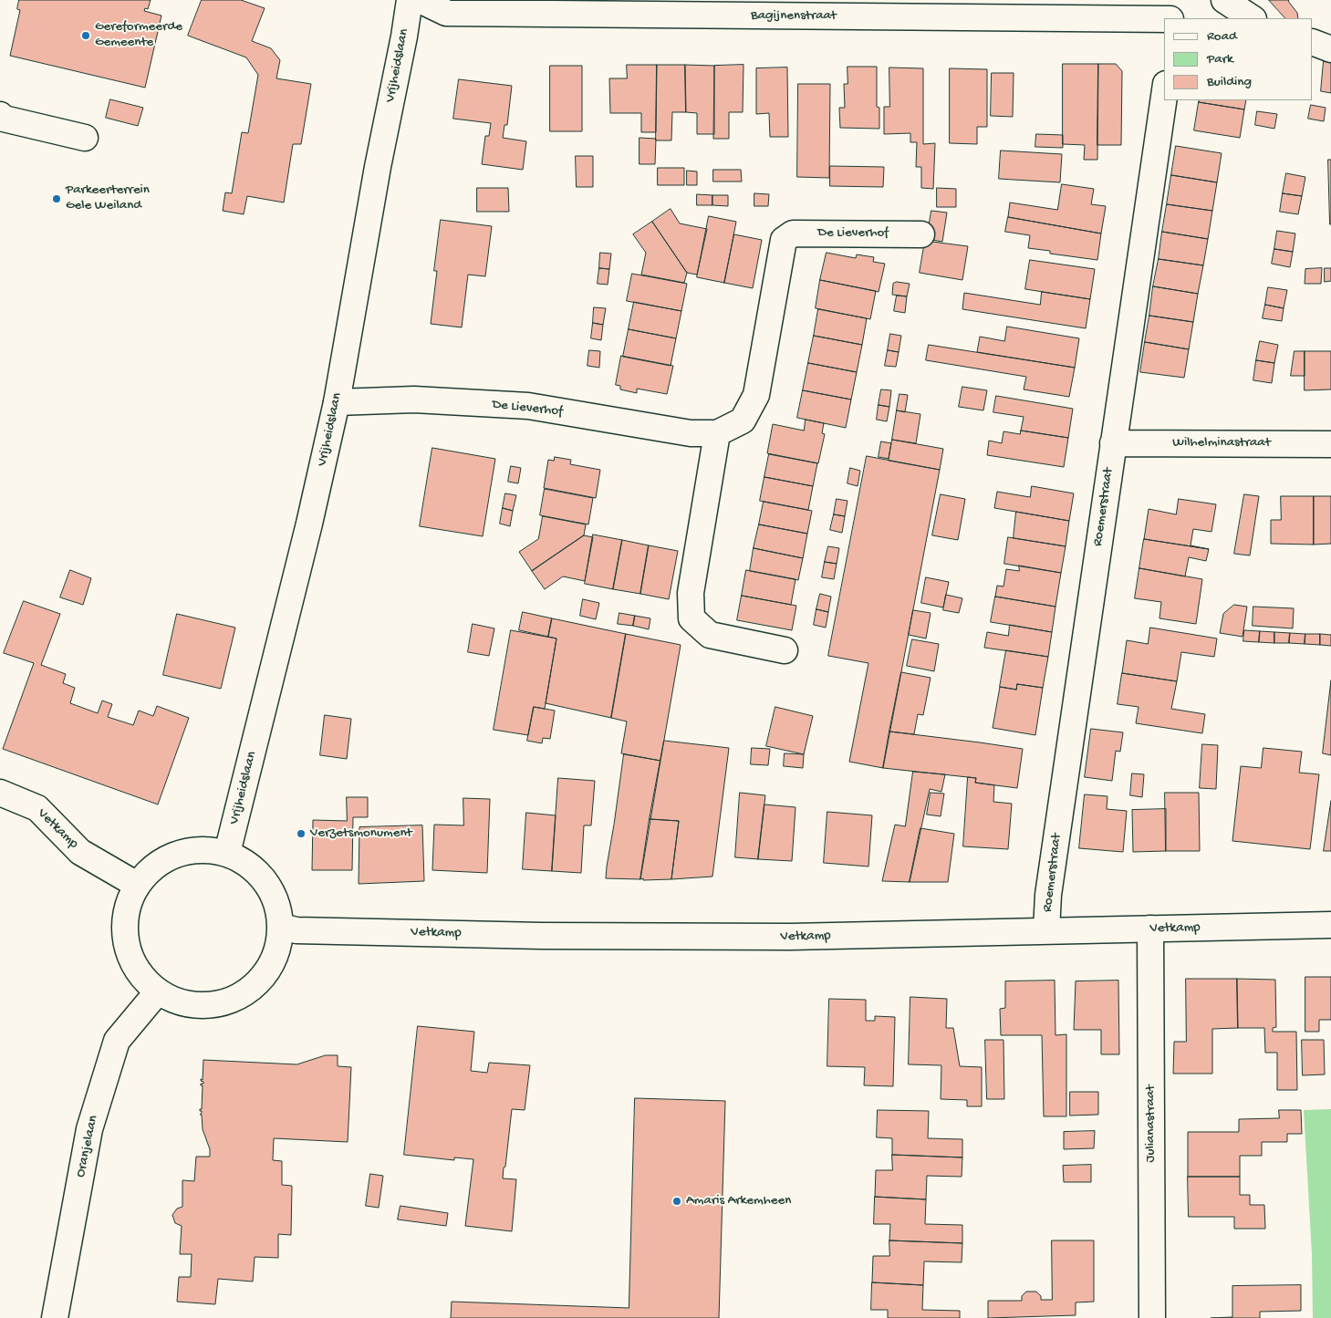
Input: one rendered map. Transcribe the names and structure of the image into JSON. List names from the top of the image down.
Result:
{
  "streets": {
    "street": [
      "Bagijnenstraat",
      "Vrijheidslaan",
      "De Lieverhof",
      "Wilhelminastraat",
      "Roemerstraat",
      "Vetkamp",
      "Julianastraat",
      "Oranjelaan"
    ]
  },
  "crossings": [
    ["Vrijheidslaan", "De Lieverhof"],
    ["Vrijheidslaan", "Vetkamp"],
    ["Vrijheidslaan", "Oranjelaan"],
    ["Wilhelminastraat", "Roemerstraat"],
    ["Roemerstraat", "Vetkamp"],
    ["Vetkamp", "Julianastraat"],
    ["Vetkamp", "Oranjelaan"]
  ],
  "places": [
    "Gereformeerde Gemeente",
    "Parkeerterrein Gele Weiland",
    "Verzetsmonument",
    "Amaris Arkemheen"
  ],
  "legend": ["Road", "Park", "Building"]
}
